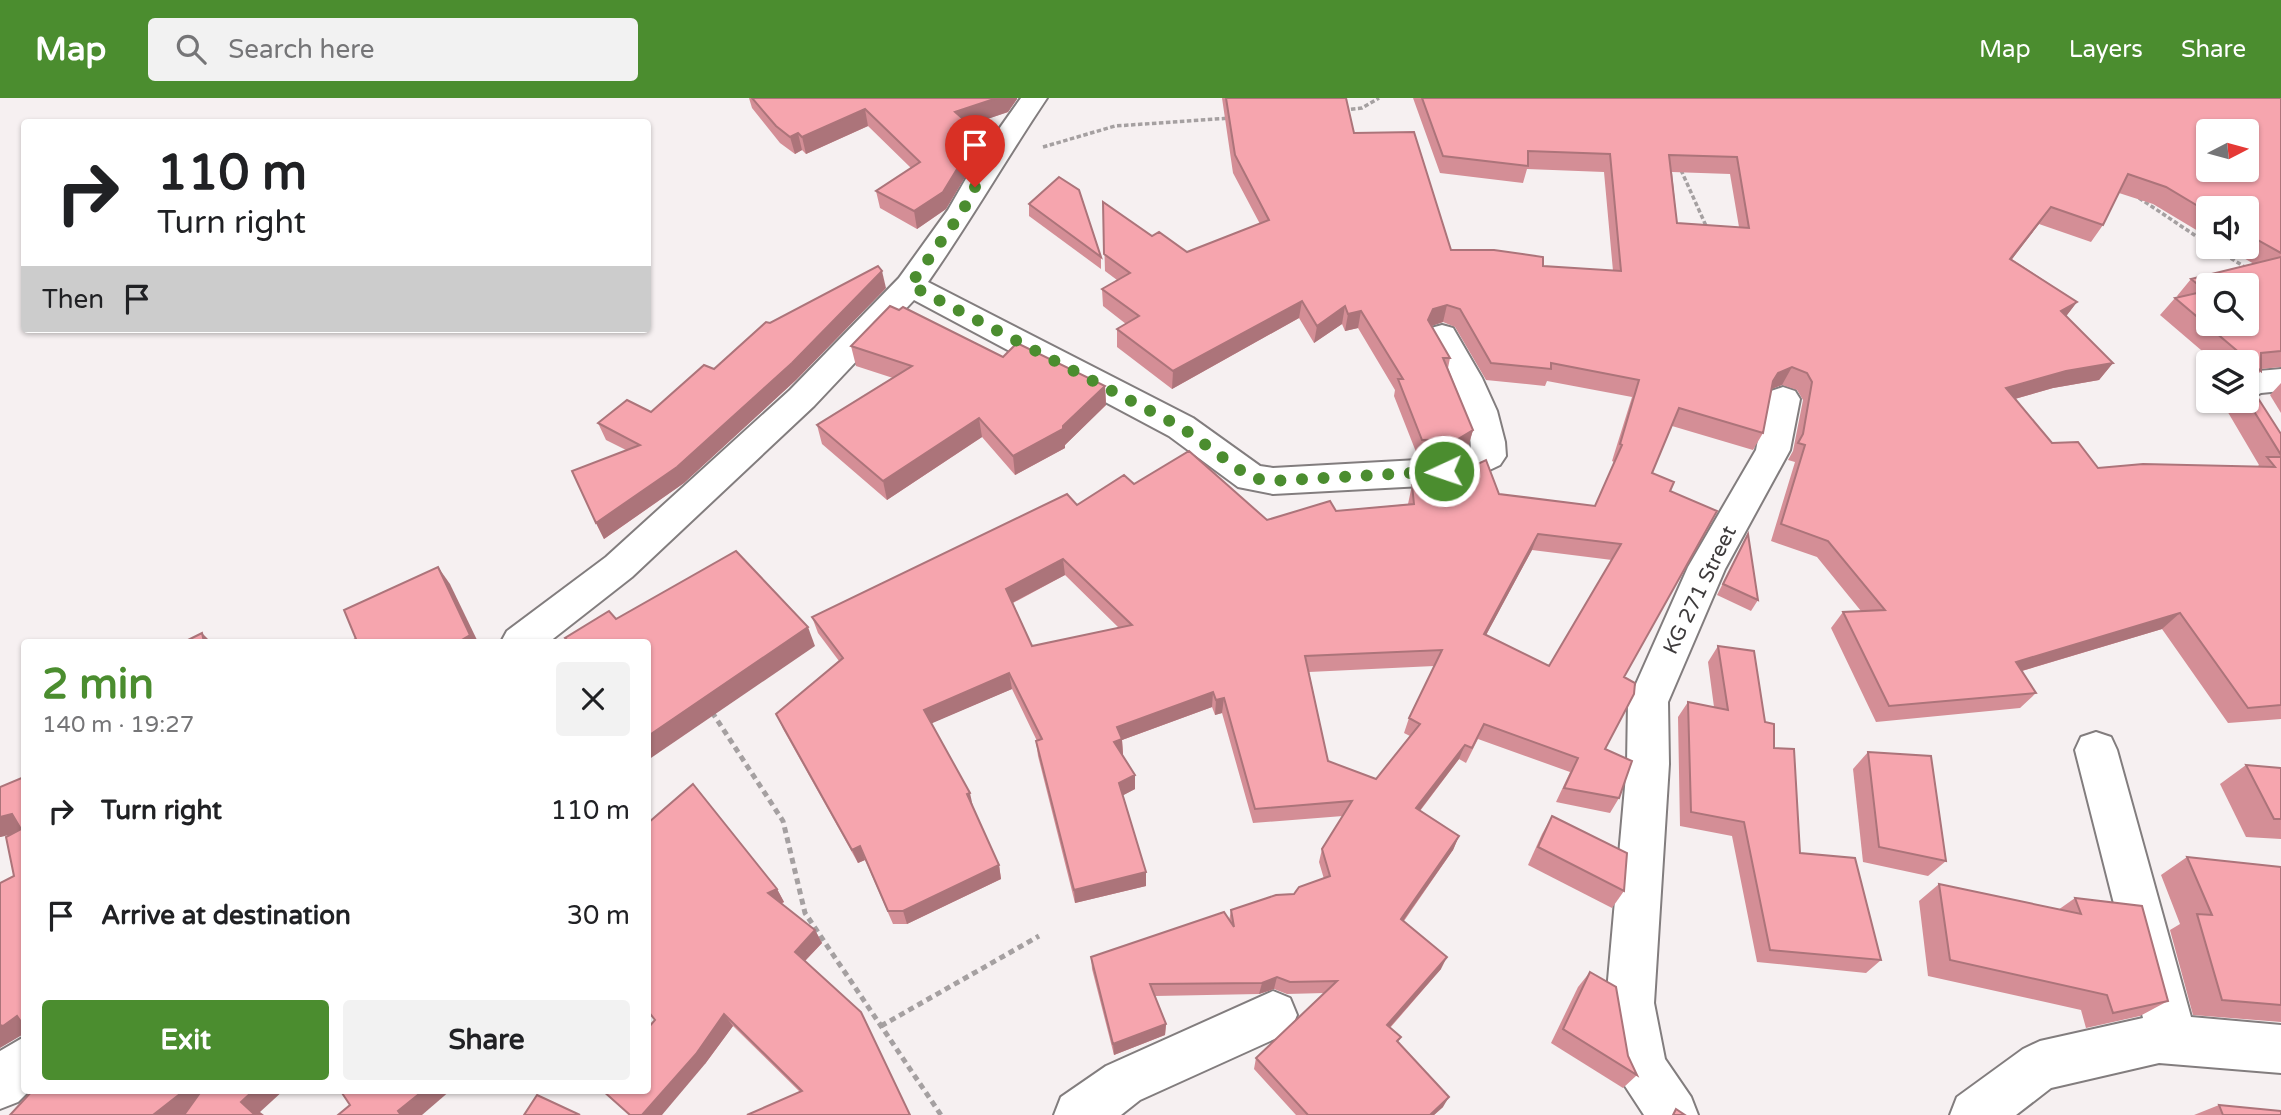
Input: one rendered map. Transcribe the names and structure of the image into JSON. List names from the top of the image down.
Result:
{
  "streets": {
    "street": ["KG 271 Street"]
  },
  "north": "right",
  "page": {
    "header": "Map",
    "search": "Search here",
    "nav": ["Map", "Layers", "Share"],
    "turn": ["110 m", "Turn right"],
    "then": "Then",
    "heading": ["2 min", "140 m · 19:27"],
    "list": [
      {
        "name": "Turn right",
        "value": "110 m"
      },
      {
        "name": "Arrive at destination",
        "value": "30 m"
      }
    ],
    "buttons": ["Exit", "Share"]
  }
}
